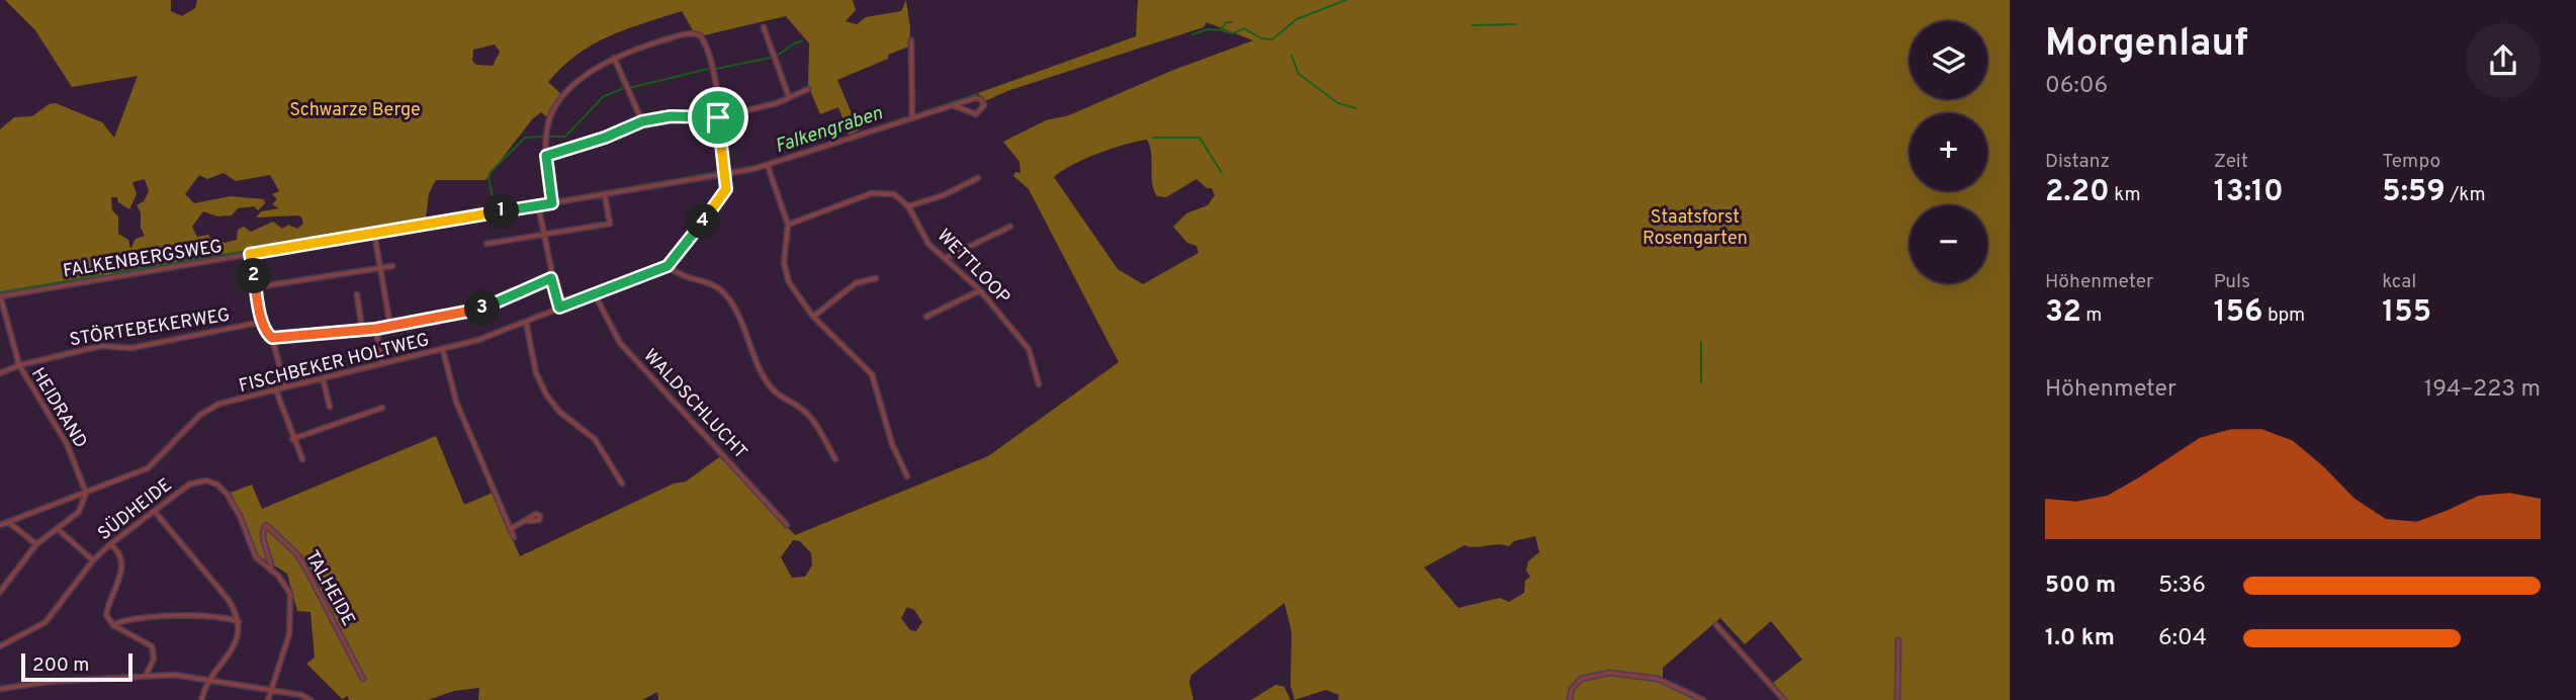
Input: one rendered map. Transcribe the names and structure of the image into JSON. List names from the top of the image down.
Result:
{
  "streets": {
    "street": [
      "FALKENBERGSWEG",
      "WETTLOOP",
      "STÖRTEBEKERWEG",
      "FISCHBEKER HOLTWEG",
      "WALDSCHLUCHT",
      "HEIDRAND",
      "SÜDHEIDE",
      "TALHEIDE"
    ]
  },
  "crossings": [
    ["FALKENBERGSWEG", "HEIDRAND"],
    ["STÖRTEBEKERWEG", "HEIDRAND"],
    ["FISCHBEKER HOLTWEG", "WALDSCHLUCHT"],
    ["FISCHBEKER HOLTWEG", "HEIDRAND"],
    ["SÜDHEIDE", "TALHEIDE"]
  ],
  "water": ["Falkengraben"],
  "parks": ["Schwarze Berge", "Staatsforst Rosengarten"],
  "scale_bar": "200 m",
  "page": {
    "heading": ["Morgenlauf", "06:06"],
    "map_buttons": ["+", "−"],
    "stats": [
      ["Distanz", "2.20 km"],
      ["Zeit", "13:10"],
      ["Tempo", "5:59 /km"],
      ["Höhenmeter", "32 m"],
      ["Puls", "156 bpm"],
      ["kcal", "155"]
    ],
    "pins": [
      "1",
      "4",
      "2",
      "3"
    ],
    "chart": ["Höhenmeter", "194–223 m"],
    "list": [
      {
        "name": "500 m",
        "note": "5:36"
      },
      {
        "name": "1.0 km",
        "note": "6:04"
      }
    ],
    "scale": "200 m"
  }
}
